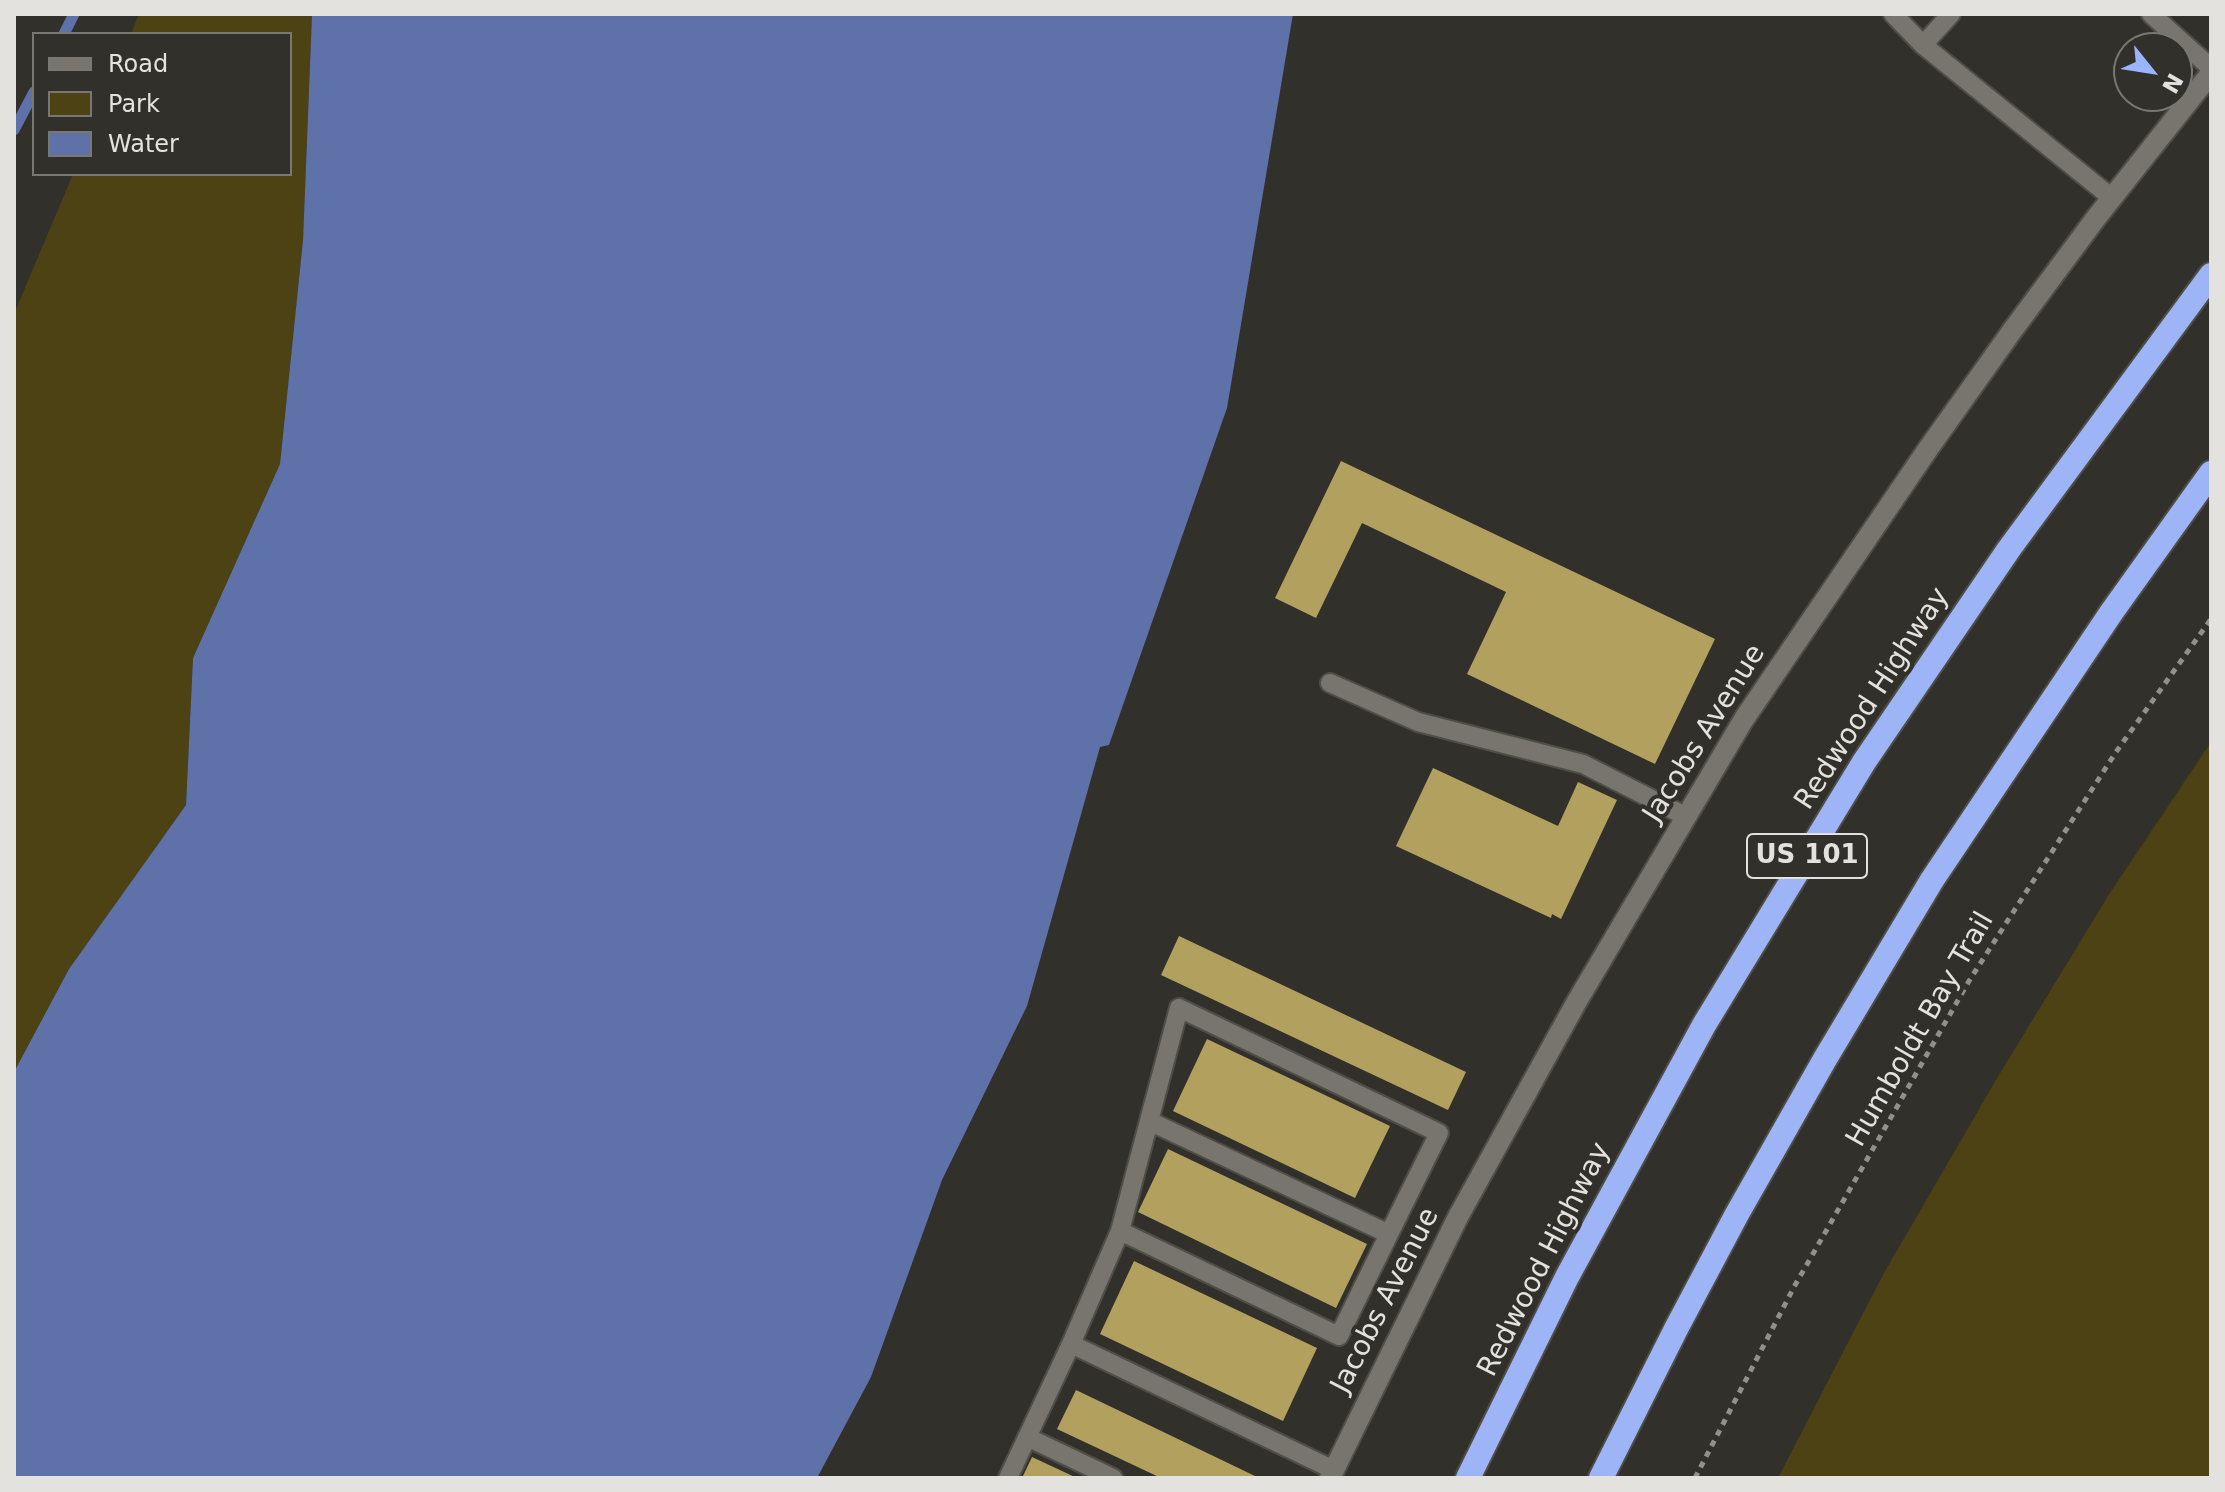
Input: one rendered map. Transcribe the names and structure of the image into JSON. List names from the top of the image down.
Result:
{
  "streets": {
    "highway": ["Redwood Highway", "US 101"],
    "street": ["Jacobs Avenue"],
    "path": ["Humboldt Bay Trail"]
  },
  "legend": ["Road", "Park", "Water"],
  "north": "bottom right"
}
